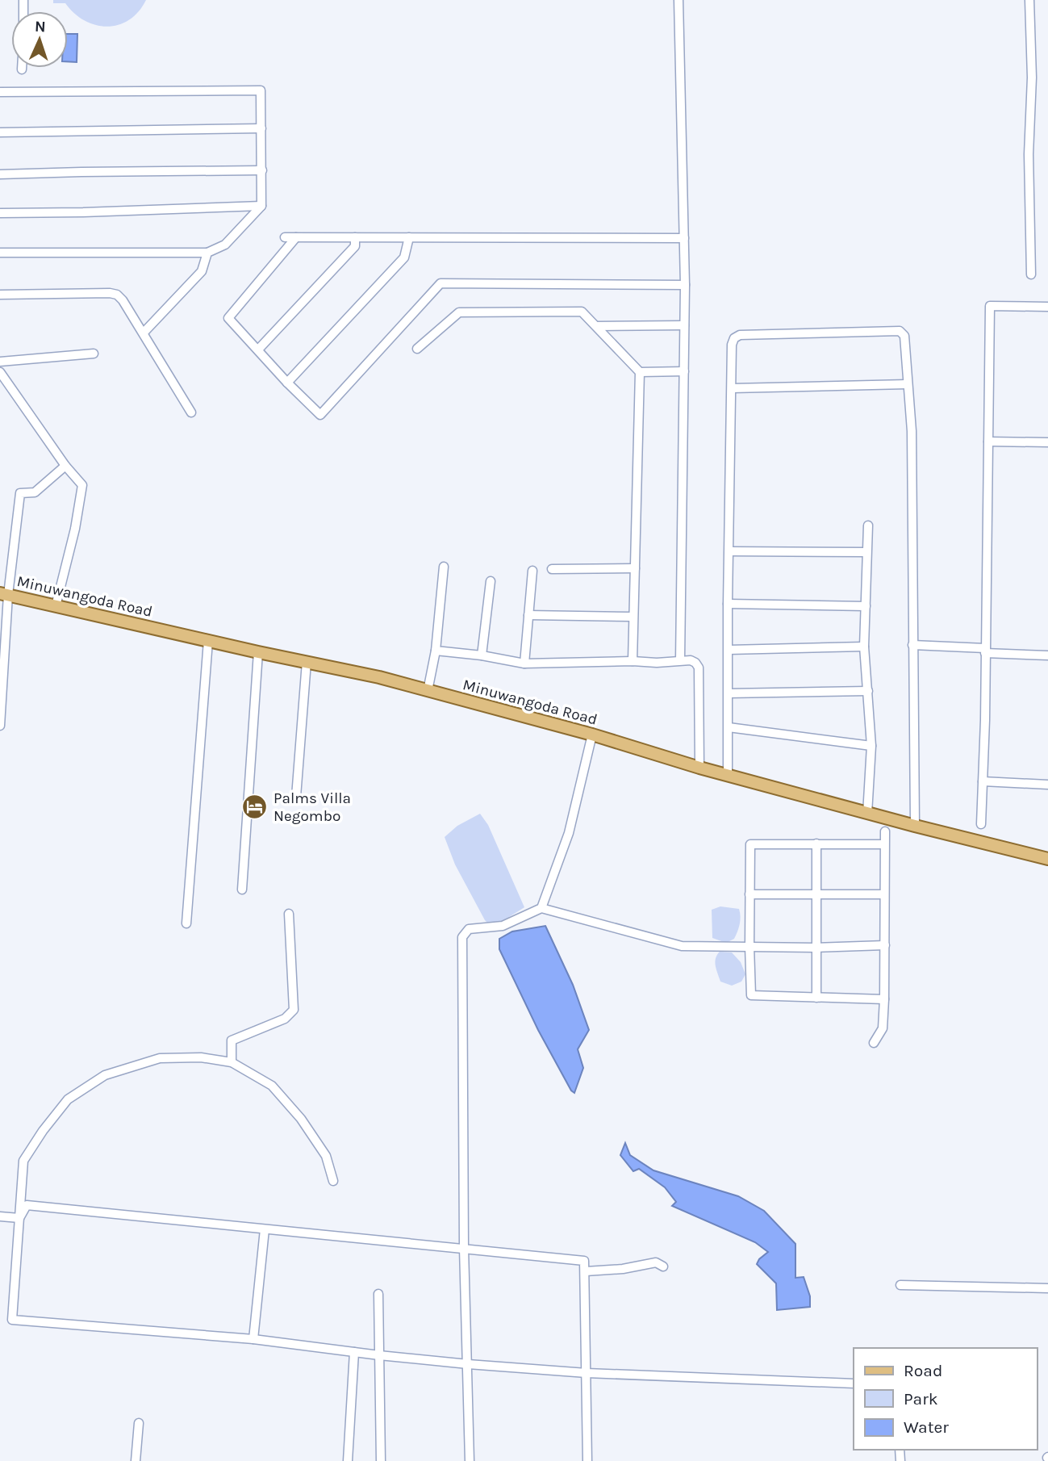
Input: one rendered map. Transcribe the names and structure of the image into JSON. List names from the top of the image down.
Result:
{
  "streets": {
    "main road": ["Minuwangoda Road"]
  },
  "places": {
    "hotel": ["Palms Villa Negombo"]
  },
  "legend": ["Road", "Park", "Water"],
  "north": "top"
}
